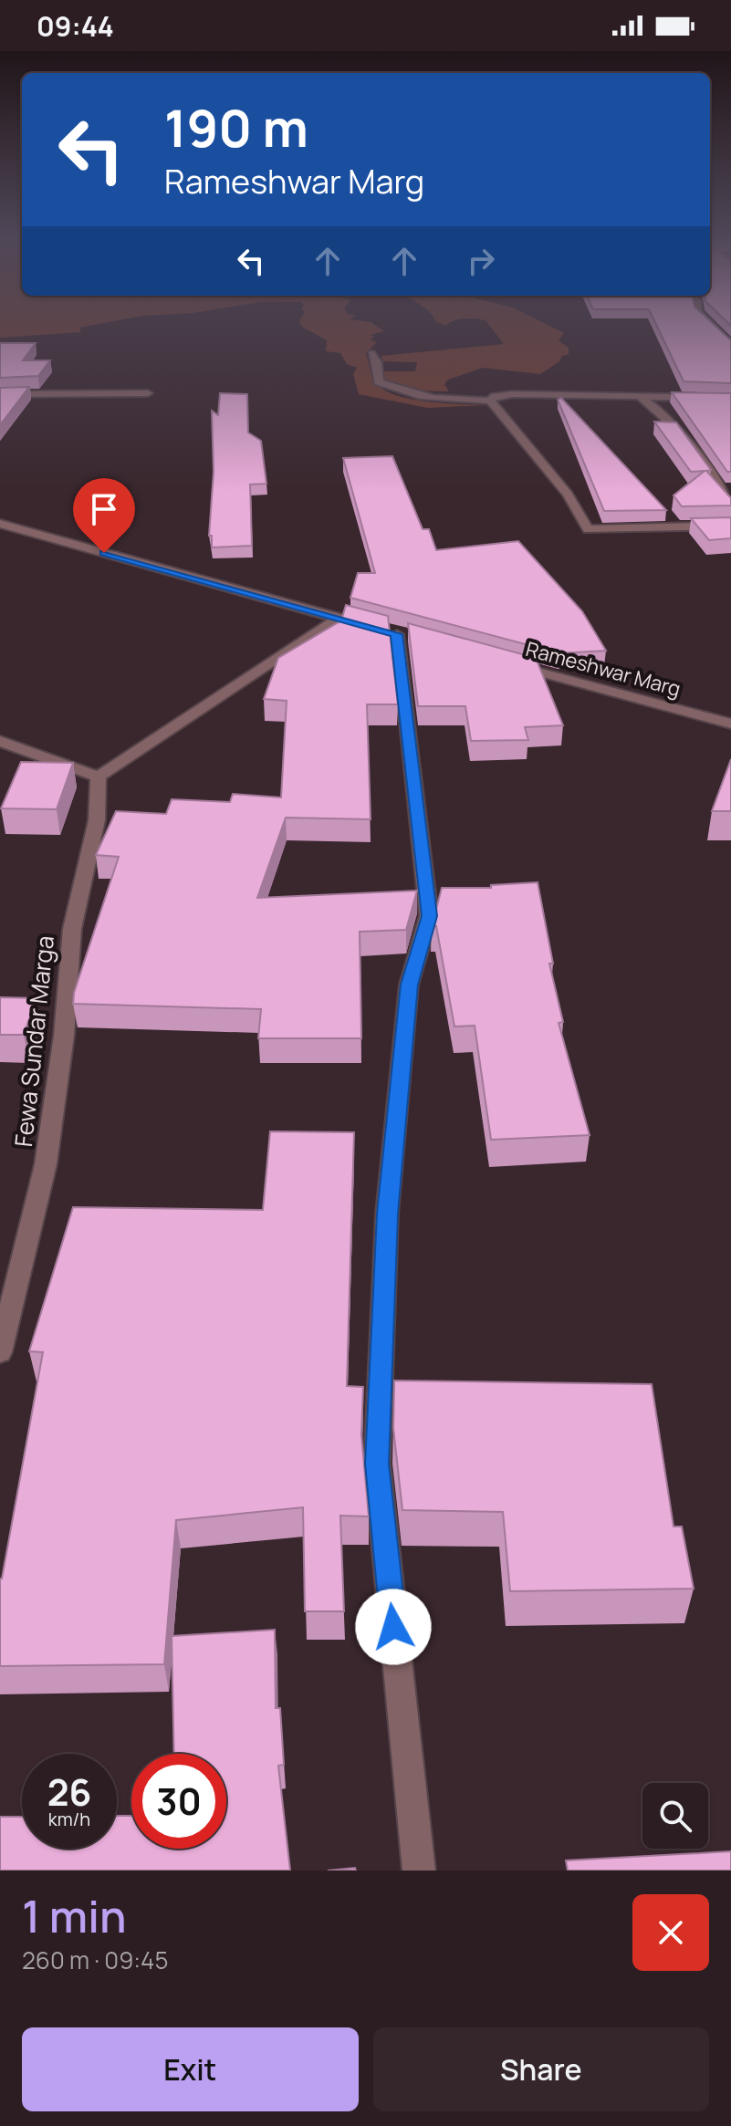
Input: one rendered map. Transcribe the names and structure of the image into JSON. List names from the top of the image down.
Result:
{
  "streets": {
    "street": ["Rameshwar Marg", "Fewa Sundar Marga"]
  },
  "page": {
    "status": "09:44",
    "turn": ["190 m", "Rameshwar Marg"],
    "speed": "26 km/h",
    "limit": "30",
    "heading": ["1 min", "260 m · 09:45"],
    "buttons": ["Exit", "Share"]
  }
}
